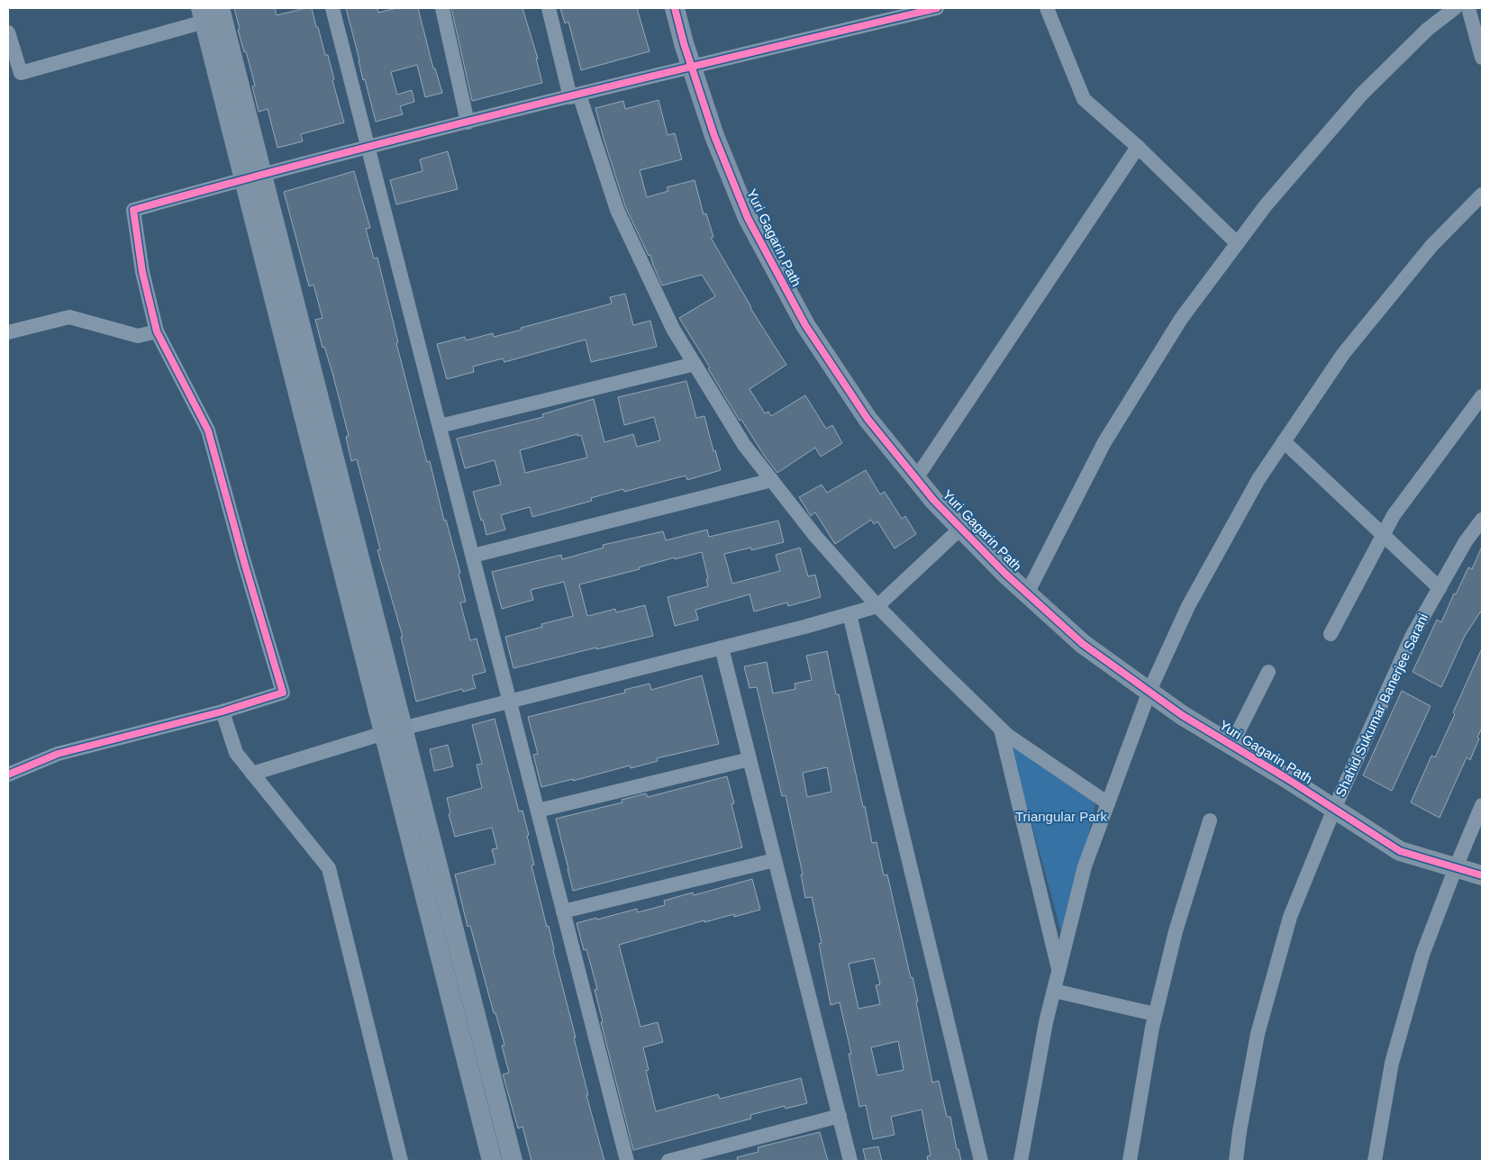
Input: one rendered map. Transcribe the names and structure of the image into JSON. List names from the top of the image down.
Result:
{
  "streets": {
    "street": ["Yuri Gagarin Path", "Shahid Sukumar Banerjee Sarani"]
  },
  "crossings": [
    ["Yuri Gagarin Path", "Shahid Sukumar Banerjee Sarani"]
  ],
  "parks": ["Triangular Park"]
}
